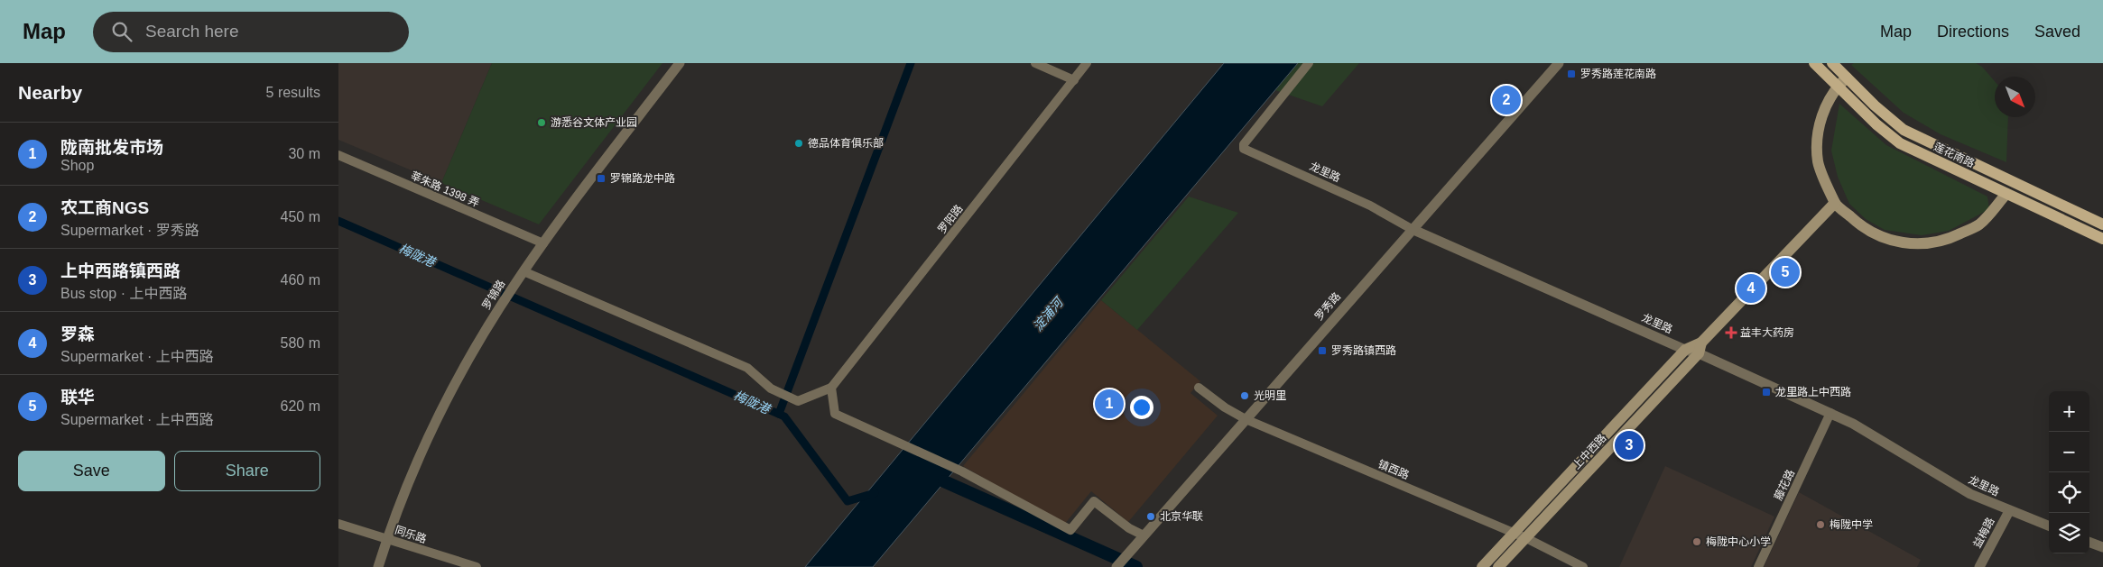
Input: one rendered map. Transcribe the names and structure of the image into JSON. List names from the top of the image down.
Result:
{
  "streets": {
    "main road": ["莲花南路", "上中西路"],
    "street": [
      "龙里路",
      "莘朱路 1398 弄",
      "罗阳路",
      "罗锦路",
      "罗秀路",
      "镇西路",
      "藤花路",
      "益梅路",
      "同乐路"
    ]
  },
  "crossings": [
    ["龙里路", "罗秀路"],
    ["龙里路", "上中西路"],
    ["龙里路", "藤花路"],
    ["龙里路", "益梅路"],
    ["莘朱路 1398 弄", "罗锦路"],
    ["罗锦路", "同乐路"],
    ["罗秀路", "镇西路"],
    ["上中西路", "镇西路"]
  ],
  "water": ["梅陇港", "淀浦河"],
  "places": {
    "transit": [
      "罗秀路莲花南路",
      "罗锦路龙中路",
      "罗秀路镇西路",
      "龙里路上中西路"
    ],
    "other": [
      "游悉谷文体产业园",
      "德品体育俱乐部",
      "光明里",
      "北京华联",
      "梅陇中学",
      "梅陇中心小学"
    ],
    "health": ["益丰大药房"]
  },
  "north": "bottom right",
  "page": {
    "header": "Map",
    "search": "Search here",
    "nav": ["Map", "Directions", "Saved"],
    "heading": ["Nearby", "5 results"],
    "pins": [
      "2",
      "5",
      "4",
      "1",
      "3"
    ],
    "list": [
      {
        "mark": "1",
        "name": "陇南批发市场",
        "note": "Shop",
        "value": "30 m"
      },
      {
        "mark": "2",
        "name": "农工商NGS",
        "note": "Supermarket · 罗秀路",
        "value": "450 m"
      },
      {
        "mark": "3",
        "name": "上中西路镇西路",
        "note": "Bus stop · 上中西路",
        "value": "460 m"
      },
      {
        "mark": "4",
        "name": "罗森",
        "note": "Supermarket · 上中西路",
        "value": "580 m"
      },
      {
        "mark": "5",
        "name": "联华",
        "note": "Supermarket · 上中西路",
        "value": "620 m"
      }
    ],
    "map_buttons": ["+", "−"],
    "buttons": ["Save", "Share"]
  }
}
